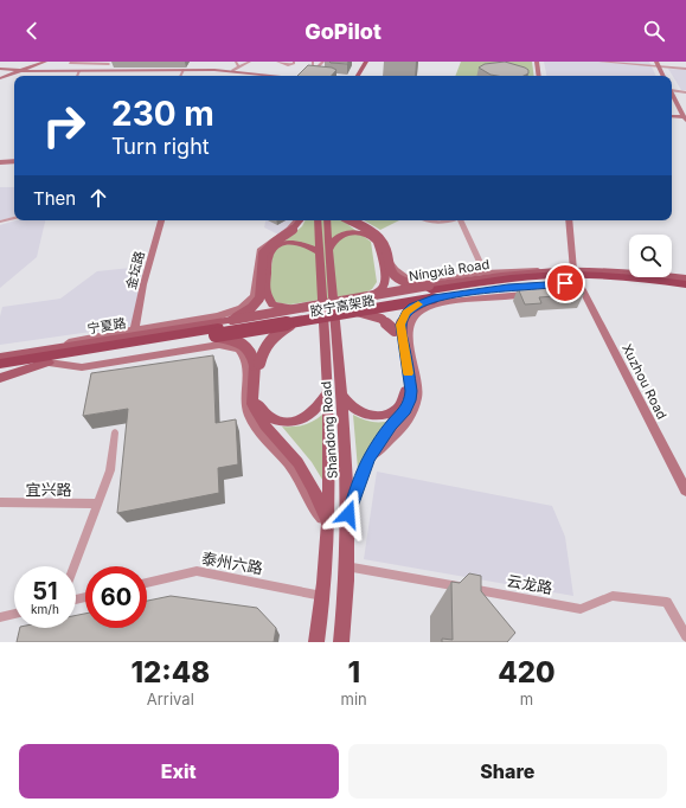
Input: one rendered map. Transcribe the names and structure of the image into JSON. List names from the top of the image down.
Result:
{
  "streets": {
    "highway": ["胶宁高架路"],
    "main road": ["Níngxià Road", "宁夏路", "Shandong Road"],
    "street": [
      "金坛路",
      "Xuzhou Road",
      "宜兴路",
      "泰州六路",
      "云龙路"
    ]
  },
  "crossings": [
    ["Níngxià Road", "胶宁高架路"],
    ["Níngxià Road", "宁夏路"],
    ["胶宁高架路", "宁夏路"],
    ["胶宁高架路", "Xuzhou Road"],
    ["Shandong Road", "泰州六路"],
    ["Shandong Road", "云龙路"]
  ],
  "page": {
    "header": "GoPilot",
    "turn": ["230 m", "Turn right"],
    "then": "Then",
    "speed": "51 km/h",
    "limit": "60",
    "eta": [
      "12:48",
      "Arrival",
      "1",
      "min",
      "420",
      "m"
    ],
    "buttons": ["Exit", "Share"]
  }
}
